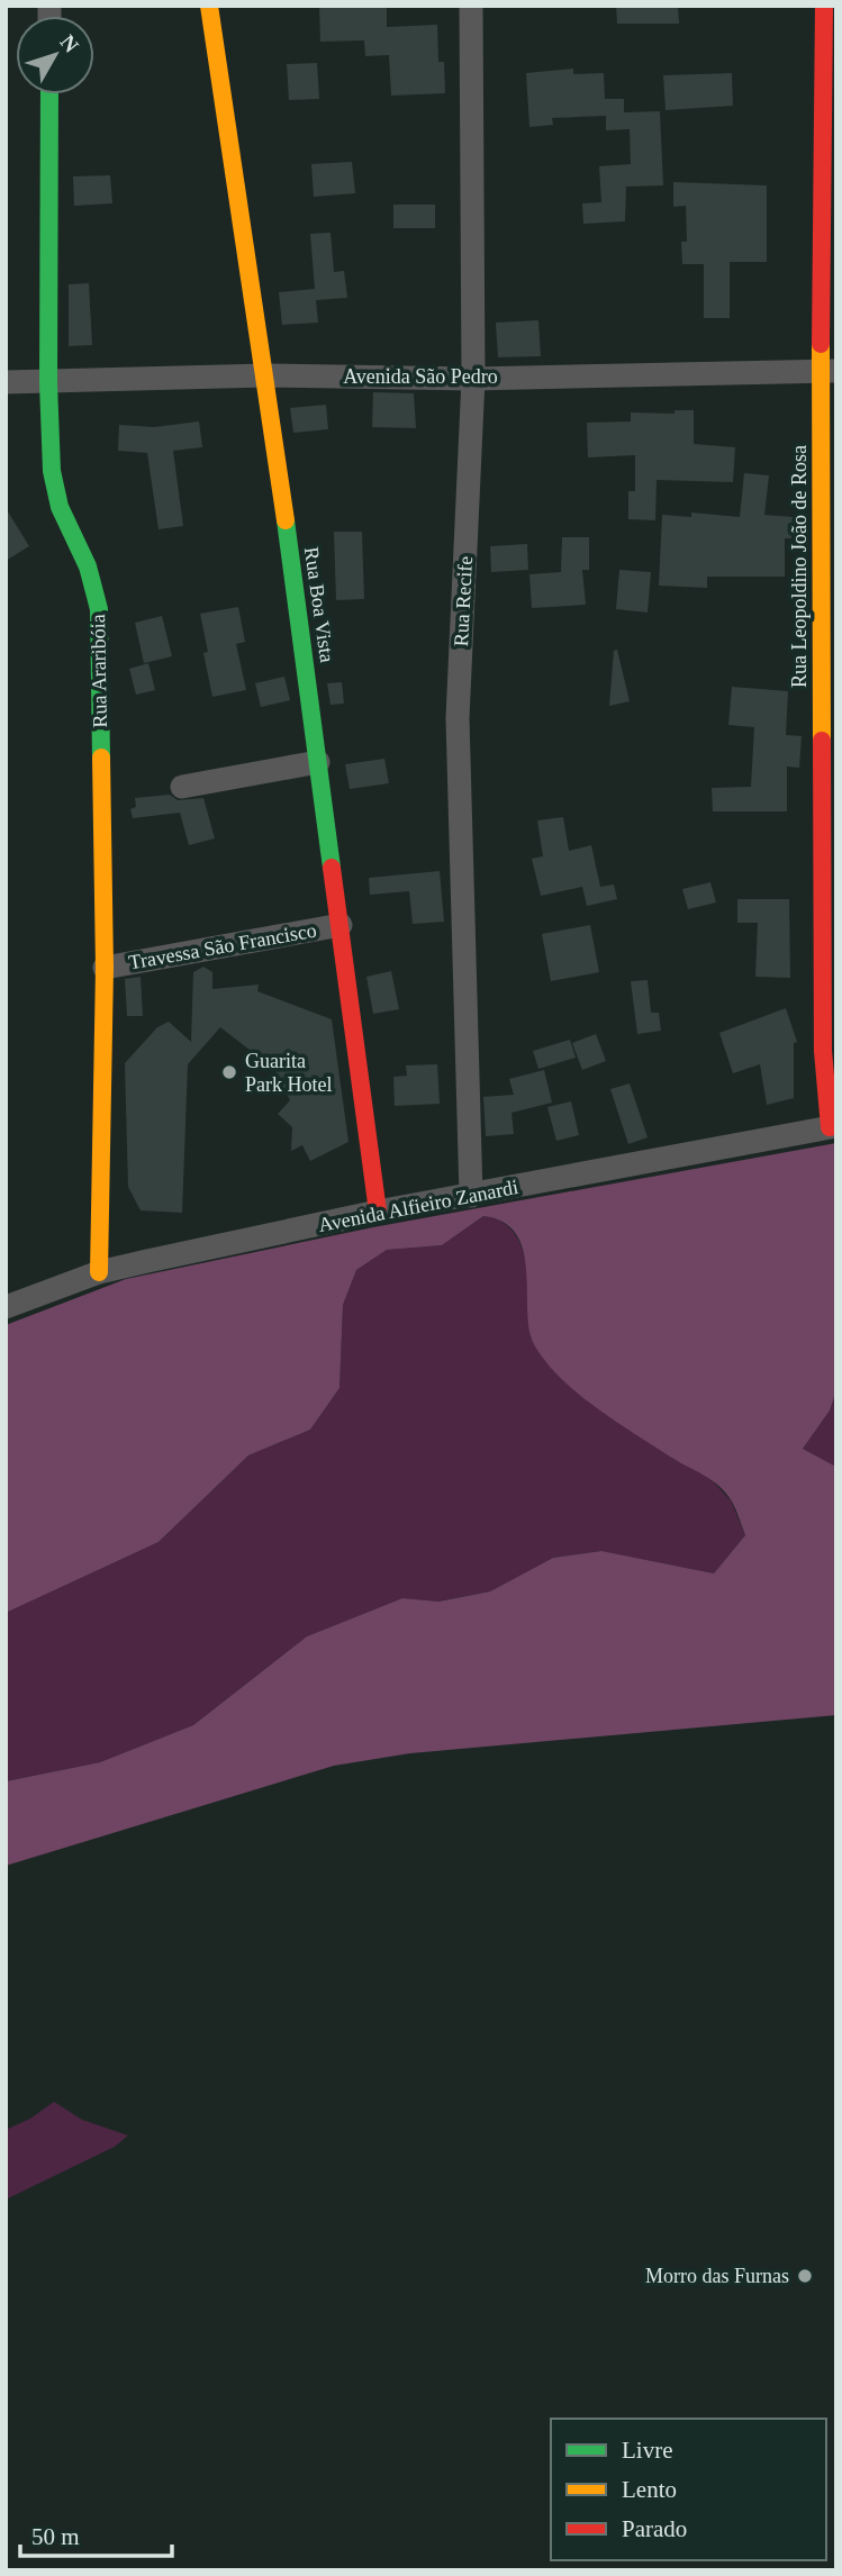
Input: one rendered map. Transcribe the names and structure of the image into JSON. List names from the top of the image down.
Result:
{
  "streets": {
    "street": [
      "Avenida São Pedro",
      "Rua Leopoldino João de Rosa",
      "Rua Recife",
      "Rua Boa Vista",
      "Rua Araribóia",
      "Travessa São Francisco",
      "Avenida Alfieiro Zanardi"
    ]
  },
  "crossings": [
    ["Avenida São Pedro", "Rua Leopoldino João de Rosa"],
    ["Avenida São Pedro", "Rua Recife"],
    ["Avenida São Pedro", "Rua Boa Vista"],
    ["Avenida São Pedro", "Rua Araribóia"],
    ["Rua Leopoldino João de Rosa", "Avenida Alfieiro Zanardi"],
    ["Rua Recife", "Avenida Alfieiro Zanardi"],
    ["Rua Boa Vista", "Travessa São Francisco"],
    ["Rua Boa Vista", "Avenida Alfieiro Zanardi"],
    ["Rua Araribóia", "Travessa São Francisco"],
    ["Rua Araribóia", "Avenida Alfieiro Zanardi"]
  ],
  "places": ["Guarita Park Hotel", "Morro das Furnas"],
  "legend": ["Livre", "Lento", "Parado"],
  "scale_bar": "50 m",
  "north": "top right"
}
